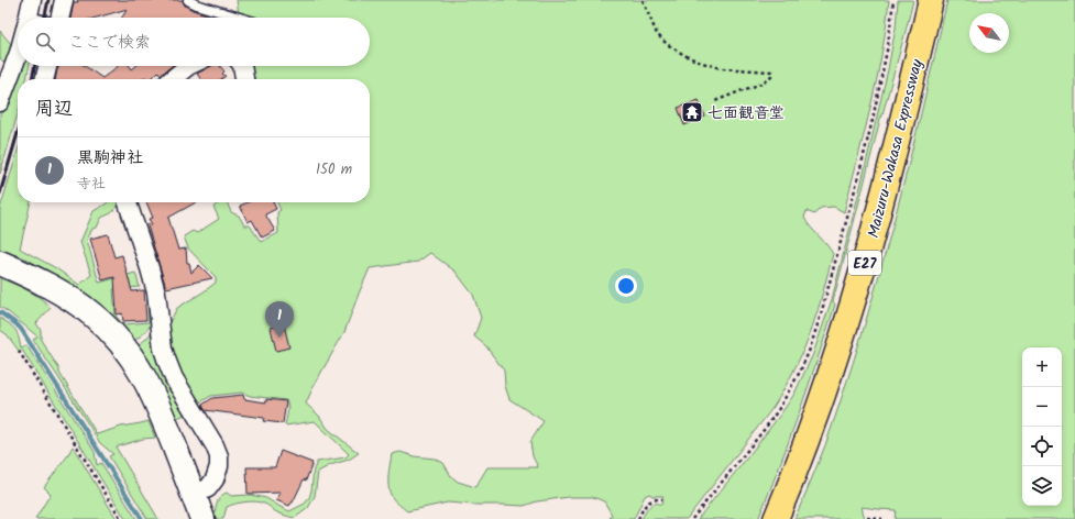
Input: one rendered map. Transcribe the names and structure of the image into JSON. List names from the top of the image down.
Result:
{
  "streets": {
    "highway": ["Maizuru-Wakasa Expressway", "E27"]
  },
  "places": {
    "temple": ["七面観音堂"]
  },
  "north": "top left",
  "page": {
    "search": "ここで検索",
    "heading": "周辺",
    "list": [
      {
        "mark": "1",
        "name": "黒駒神社",
        "note": "寺社",
        "value": "150 m"
      }
    ],
    "pins": "1",
    "map_buttons": ["+", "−"]
  }
}
